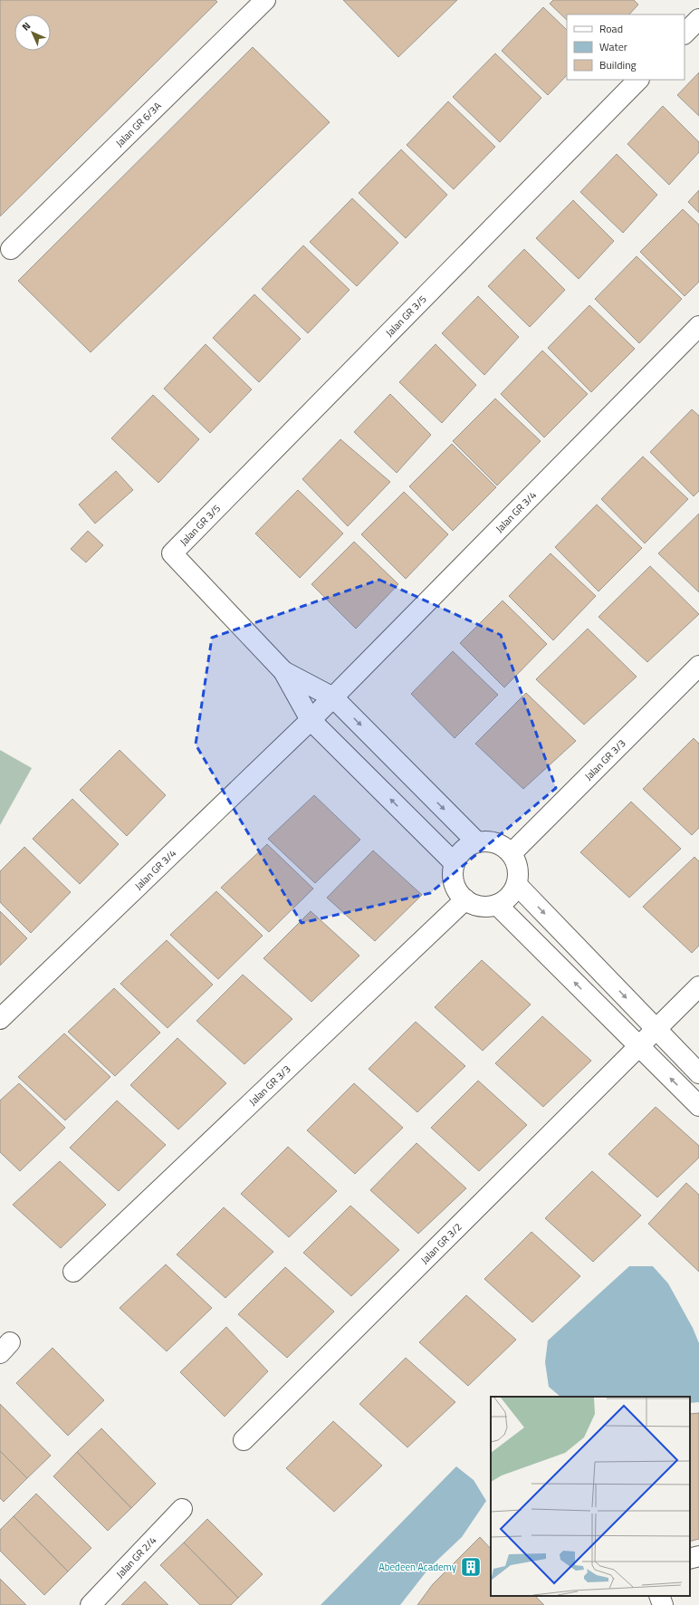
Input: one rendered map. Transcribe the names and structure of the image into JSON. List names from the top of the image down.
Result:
{
  "streets": {
    "street": [
      "Jalan GR 6/3A",
      "Jalan GR 3/5",
      "Jalan GR 3/4",
      "Jalan GR 3/3",
      "Jalan GR 3/2",
      "Jalan GR 2/4"
    ]
  },
  "places": {
    "building": ["Abedeen Academy"]
  },
  "legend": ["Road", "Water", "Building"],
  "north": "top left"
}
